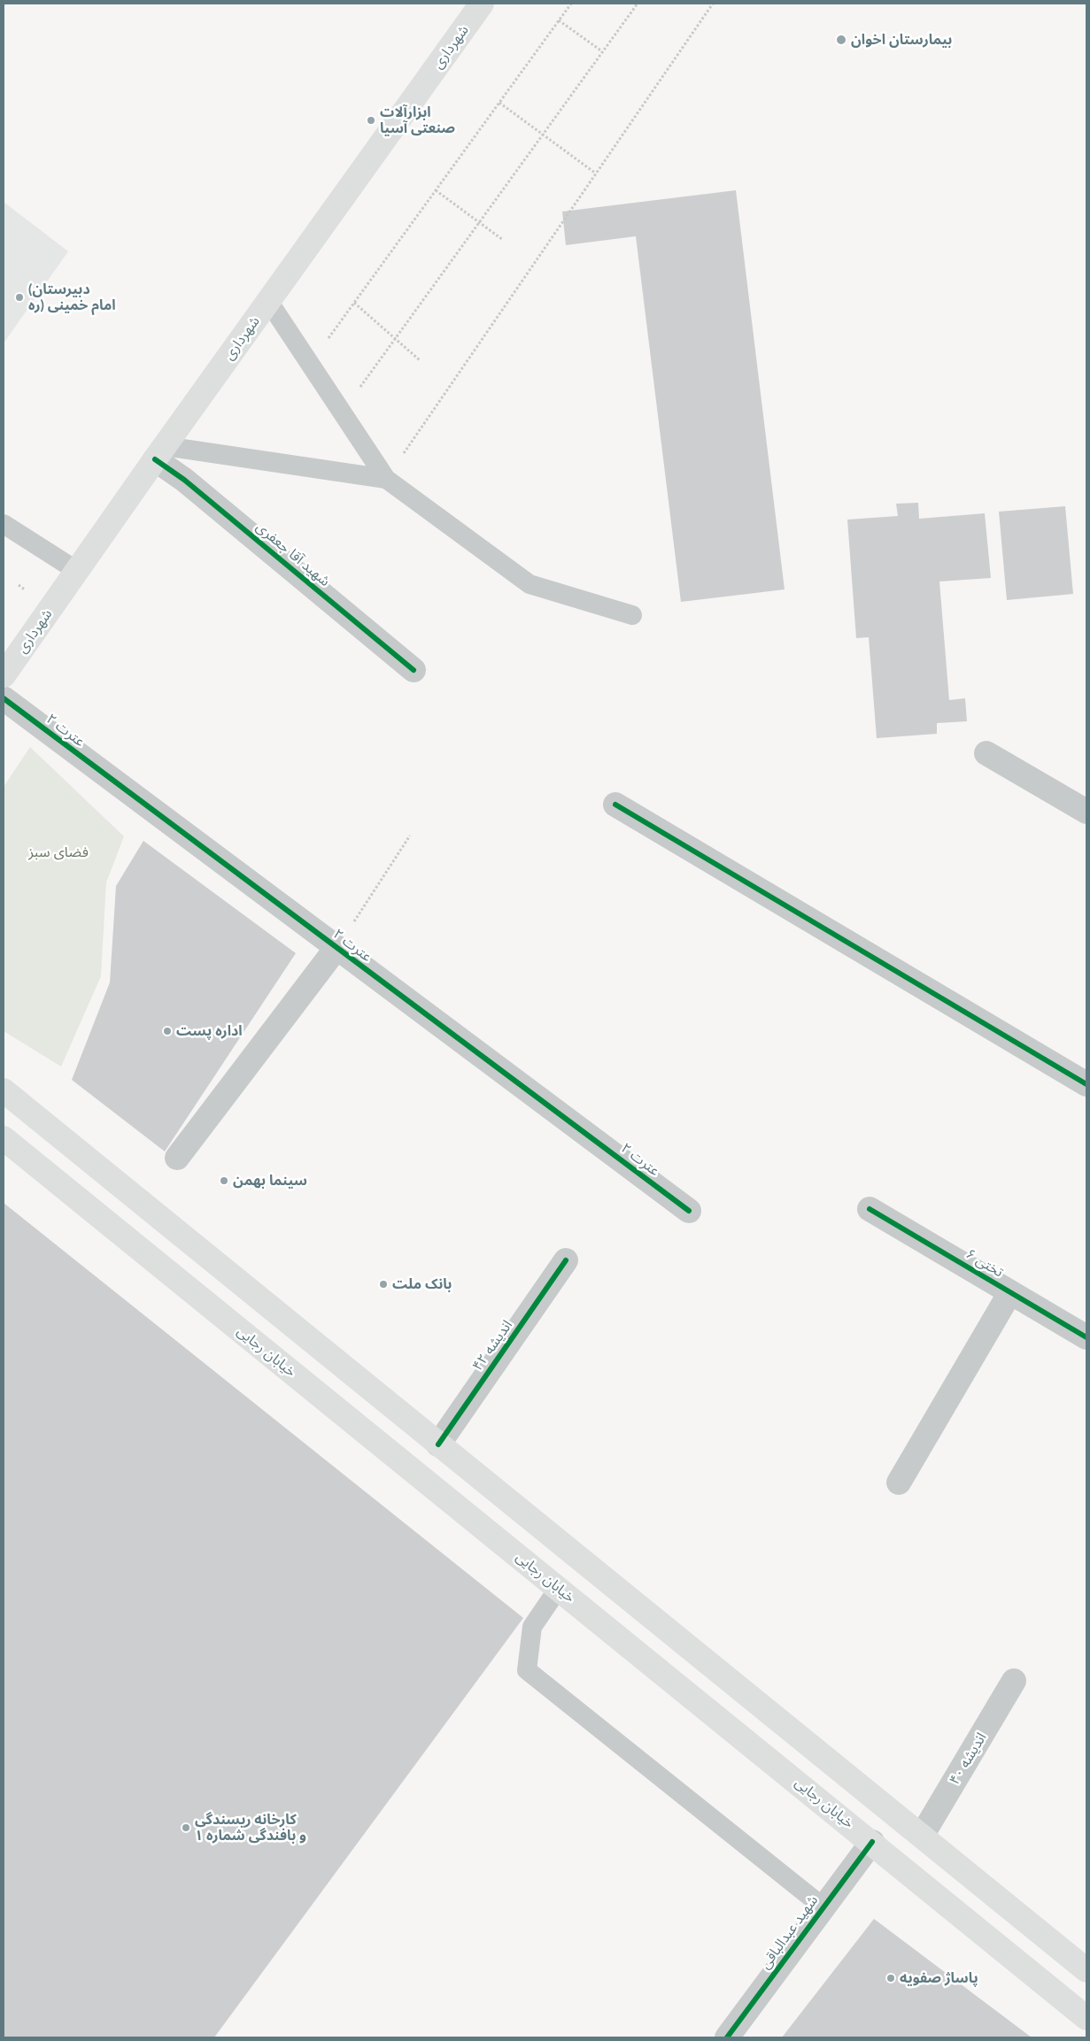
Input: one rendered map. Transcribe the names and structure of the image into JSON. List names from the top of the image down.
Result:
{
  "streets": {
    "main road": ["شهرداری", "خیابان رجایی"],
    "street": [
      "شهید آقا جعفری",
      "عترت ۲",
      "تختی ۶",
      "اندیشه ۴۲",
      "اندیشه ۴۰",
      "شهید عبدالباقی"
    ]
  },
  "crossings": [
    ["شهرداری", "شهید آقا جعفری"],
    ["خیابان رجایی", "شهید عبدالباقی"]
  ],
  "parks": ["فضای سبز"],
  "places": [
    "بیمارستان اخوان",
    "ابزارآلات صنعتی آسیا",
    "(دبیرستان امام خمینی (ره",
    "اداره پست",
    "سینما بهمن",
    "بانک ملت",
    "کارخانه ریسندگی و بافندگی شماره ۱",
    "پاساژ صفویه"
  ]
}
